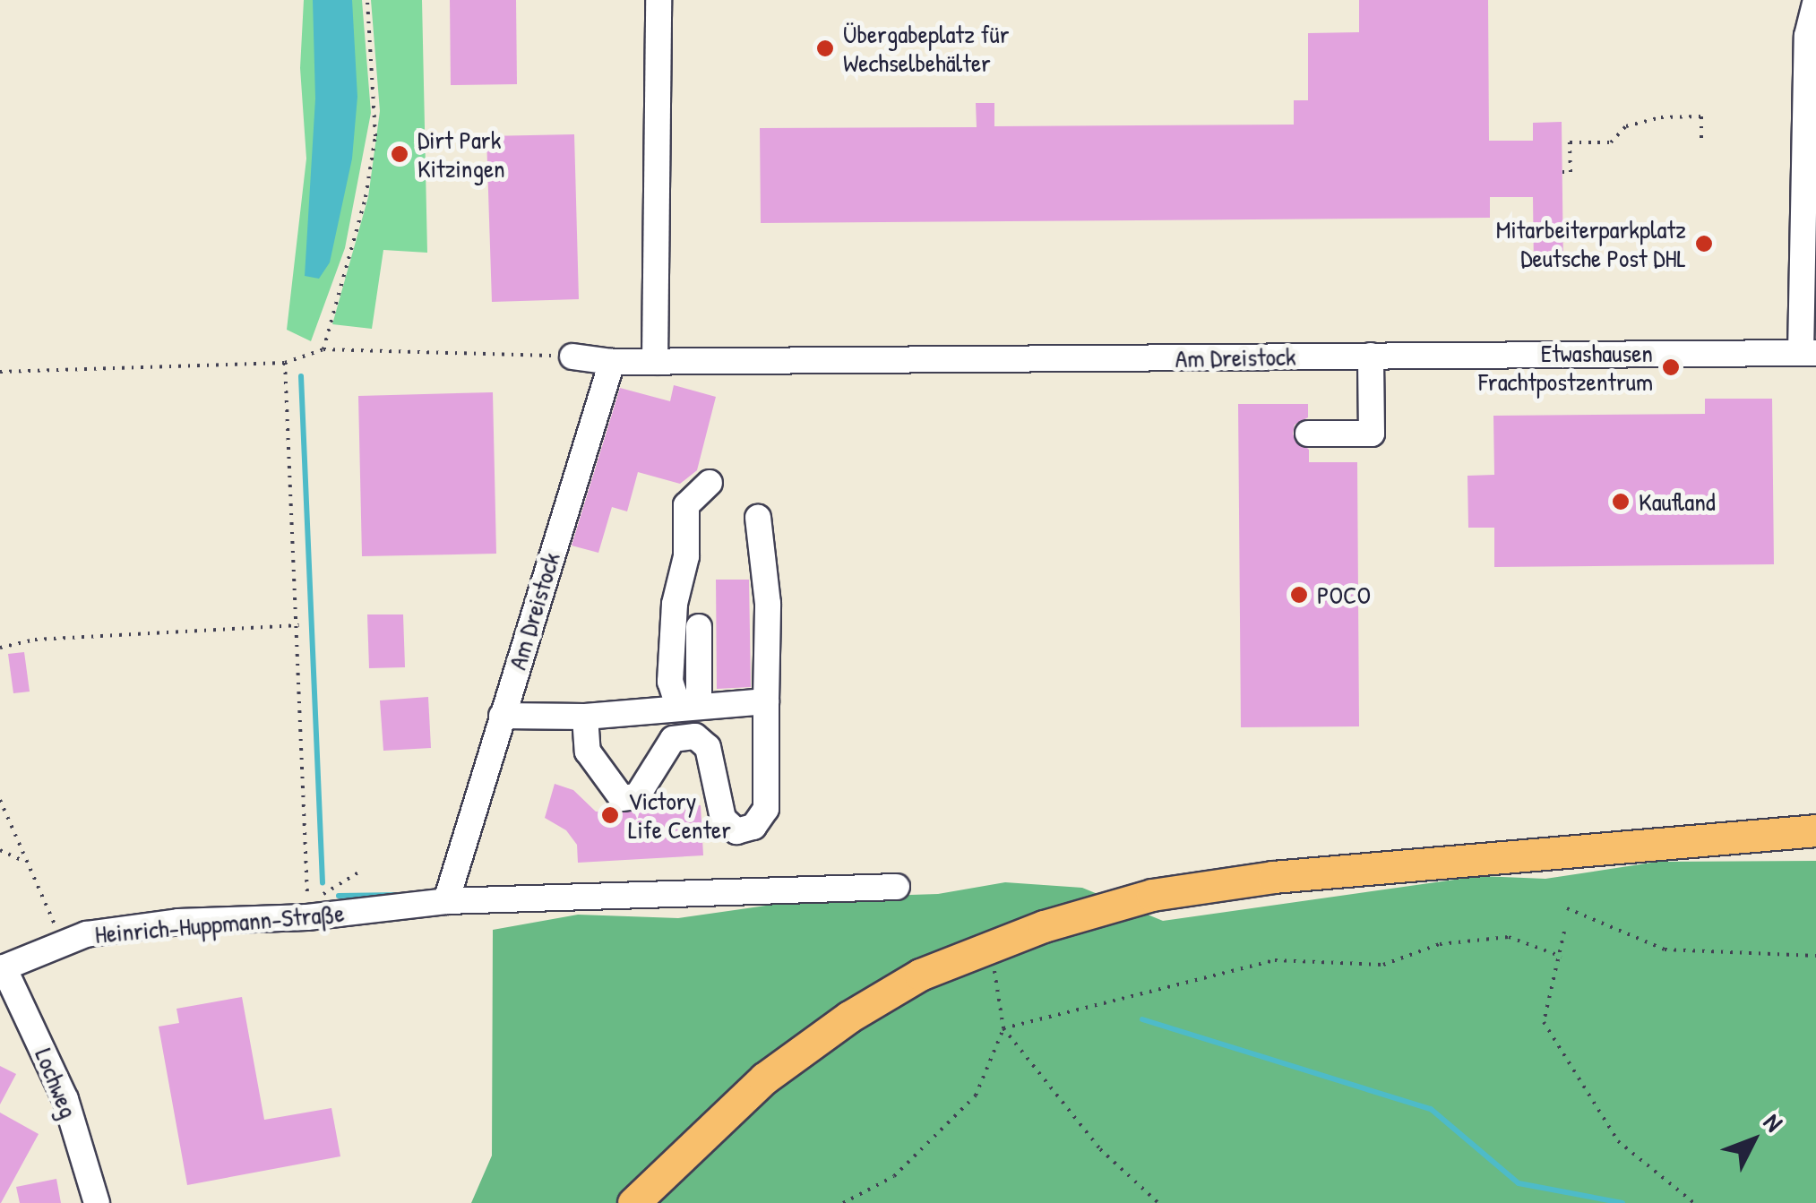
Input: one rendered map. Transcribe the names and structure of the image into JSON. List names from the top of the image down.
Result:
{
  "streets": {
    "street": ["Am Dreistock", "Heinrich-Huppmann-Straße", "Lochweg"]
  },
  "crossings": [
    ["Am Dreistock", "Heinrich-Huppmann-Straße"],
    ["Heinrich-Huppmann-Straße", "Lochweg"]
  ],
  "places": [
    "Übergabeplatz für Wechselbehälter",
    "Dirt Park Kitzingen",
    "Mitarbeiterparkplatz Deutsche Post DHL",
    "Etwashausen Frachtpostzentrum",
    "Kaufland",
    "POCO",
    "Victory Life Center"
  ],
  "north": "top right"
}
